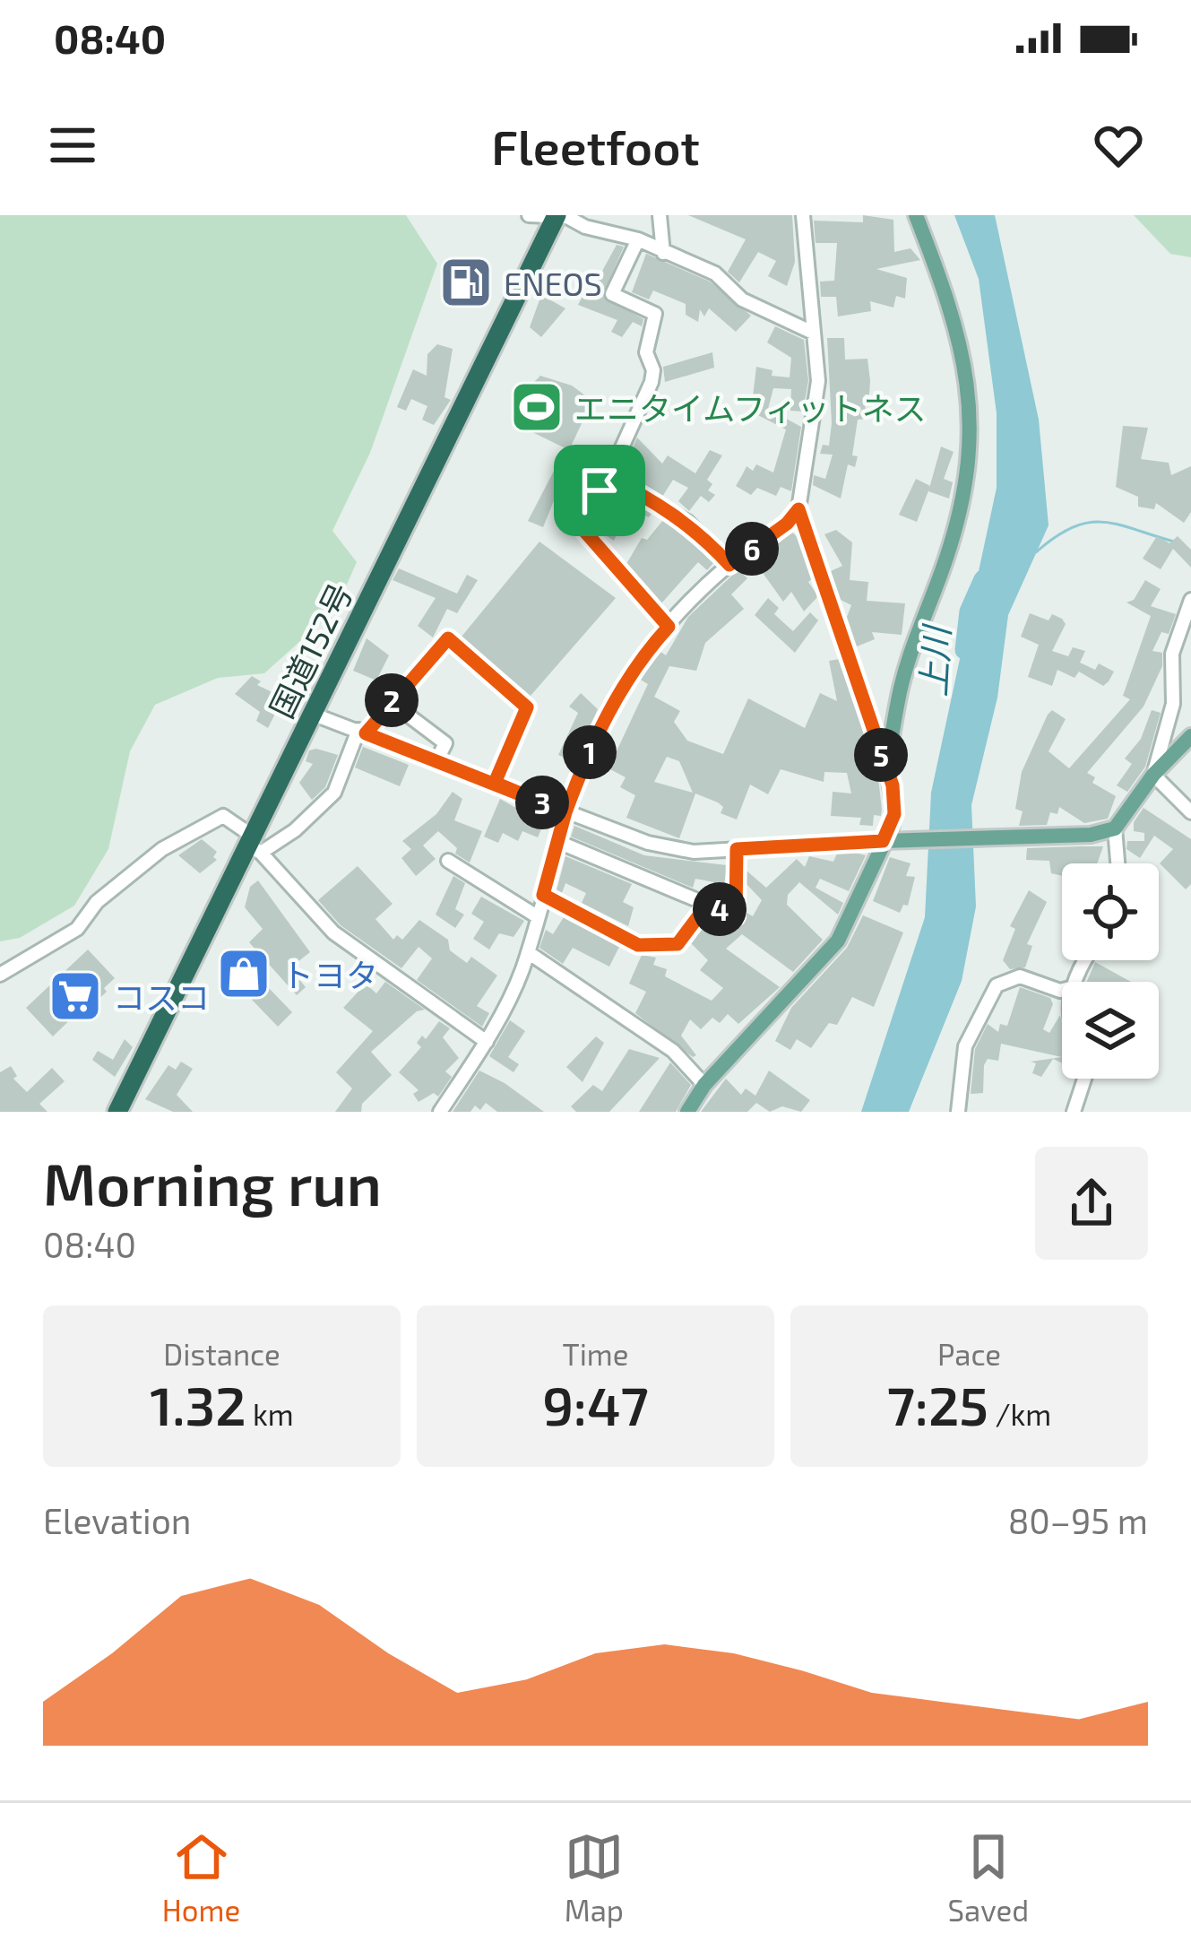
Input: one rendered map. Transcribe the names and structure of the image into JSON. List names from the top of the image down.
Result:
{
  "streets": {
    "highway": ["国道152号"]
  },
  "water": ["上川"],
  "places": {
    "fuel station": ["ENEOS"],
    "sports": ["エニタイムフィットネス"],
    "shop": ["トヨタ"],
    "supermarket": ["コスコ"]
  },
  "page": {
    "status": "08:40",
    "header": "Fleetfoot",
    "pins": [
      "6",
      "2",
      "1",
      "5",
      "3",
      "4"
    ],
    "heading": ["Morning run", "08:40"],
    "stats": [
      ["Distance", "1.32 km"],
      ["Time", "9:47"],
      ["Pace", "7:25 /km"]
    ],
    "chart": ["Elevation", "80–95 m"],
    "tabs": ["Home", "Map", "Saved"]
  }
}
